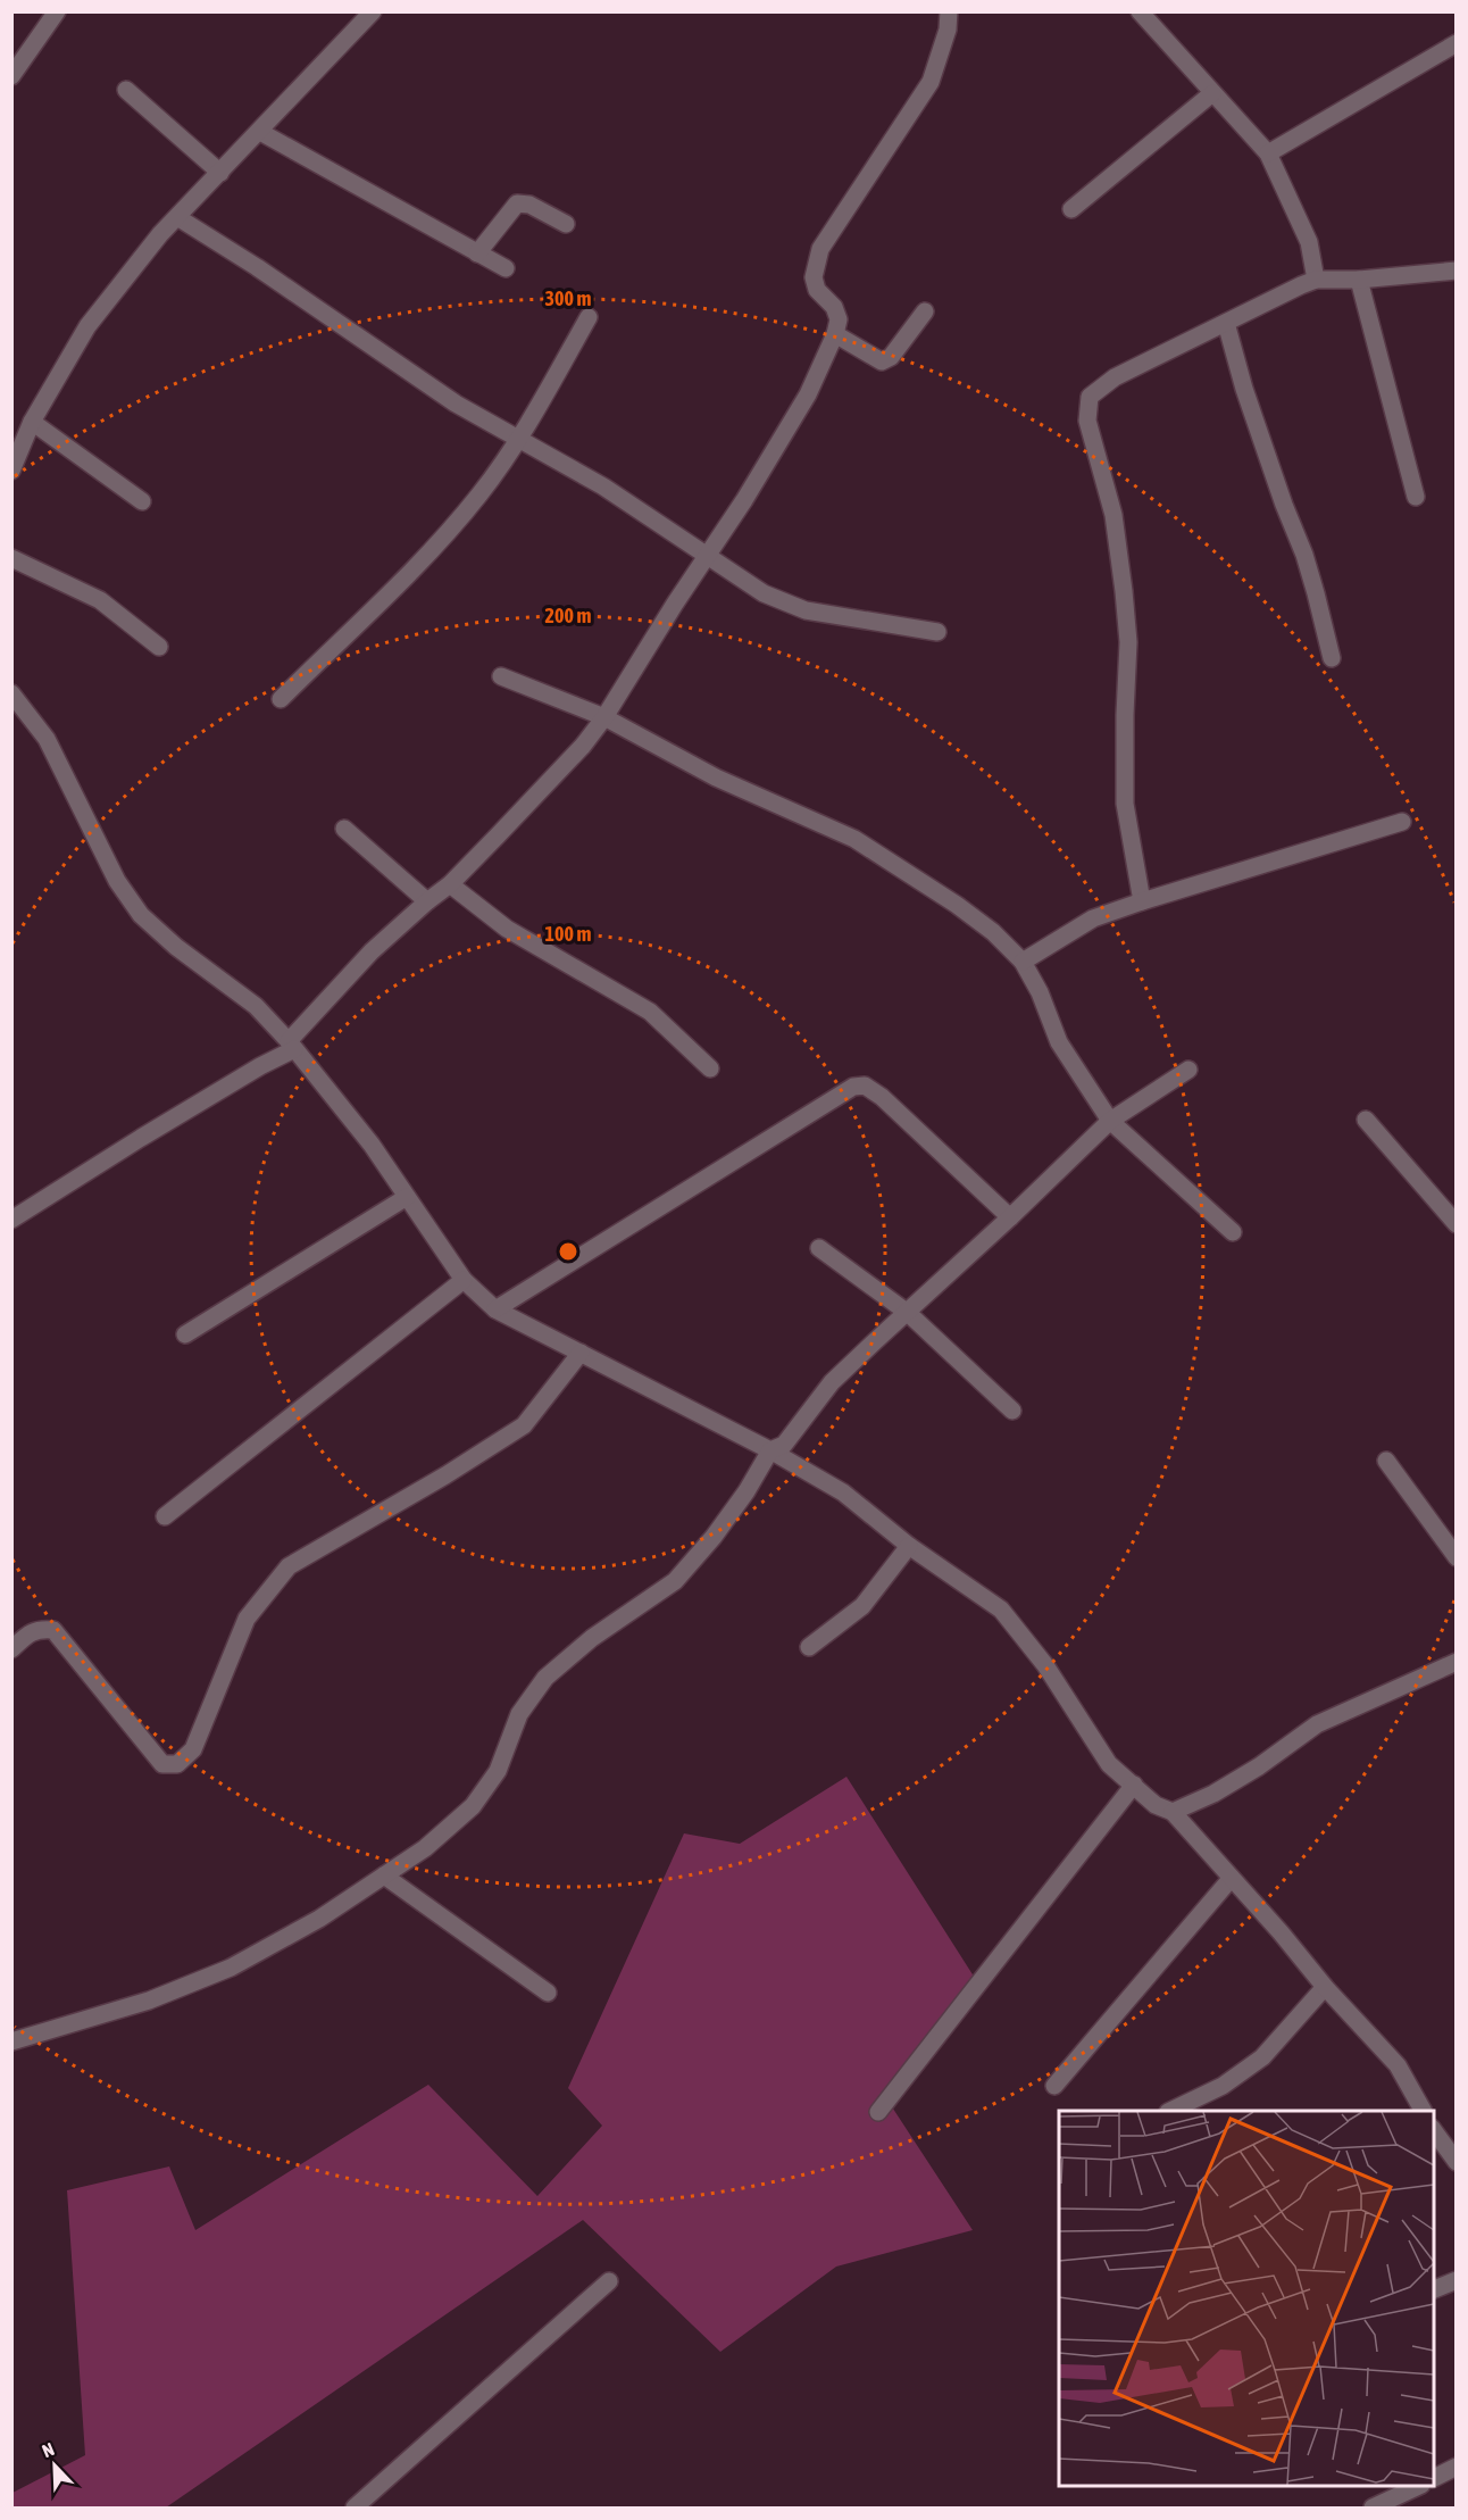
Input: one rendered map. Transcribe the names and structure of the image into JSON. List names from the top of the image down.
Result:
{
  "north": "top left",
  "rings": ["300 m", "200 m", "100 m"]
}
